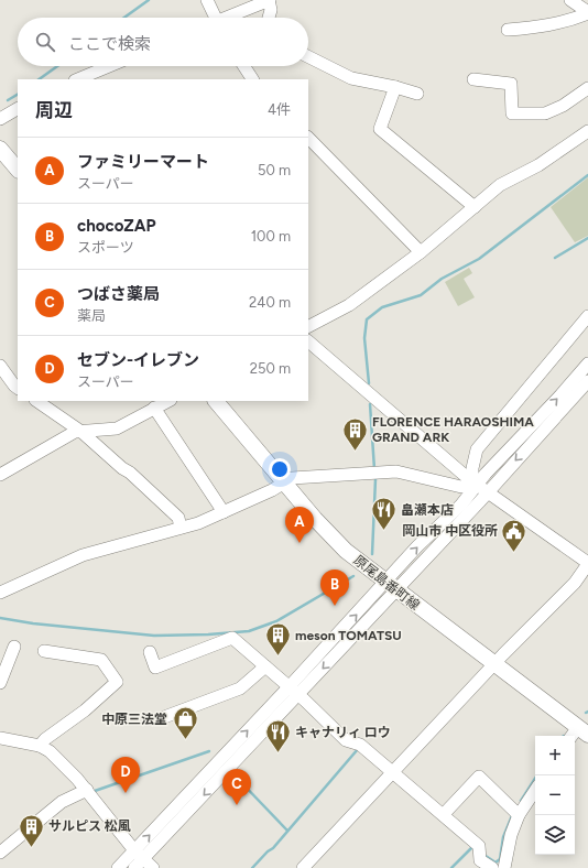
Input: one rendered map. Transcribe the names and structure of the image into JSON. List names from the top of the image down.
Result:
{
  "streets": {
    "main road": ["原尾島番町線"]
  },
  "places": {
    "building": ["FLORENCE HARAOSHIMA GRAND ARK", "meson TOMATSU", "サルピス 松風"],
    "restaurant": ["畠瀬本店", "キャナリィ ロウ"],
    "public building": ["岡山市 中区役所"],
    "shop": ["中原三法堂"]
  },
  "page": {
    "search": "ここで検索",
    "heading": ["周辺", "4件"],
    "list": [
      {
        "mark": "A",
        "name": "ファミリーマート",
        "note": "スーパー",
        "value": "50 m"
      },
      {
        "mark": "B",
        "name": "chocoZAP",
        "note": "スポーツ",
        "value": "100 m"
      },
      {
        "mark": "C",
        "name": "つばさ薬局",
        "note": "薬局",
        "value": "240 m"
      },
      {
        "mark": "D",
        "name": "セブン-イレブン",
        "note": "スーパー",
        "value": "250 m"
      }
    ],
    "pins": [
      "A",
      "B",
      "D",
      "C"
    ],
    "map_buttons": ["+", "−"]
  }
}
